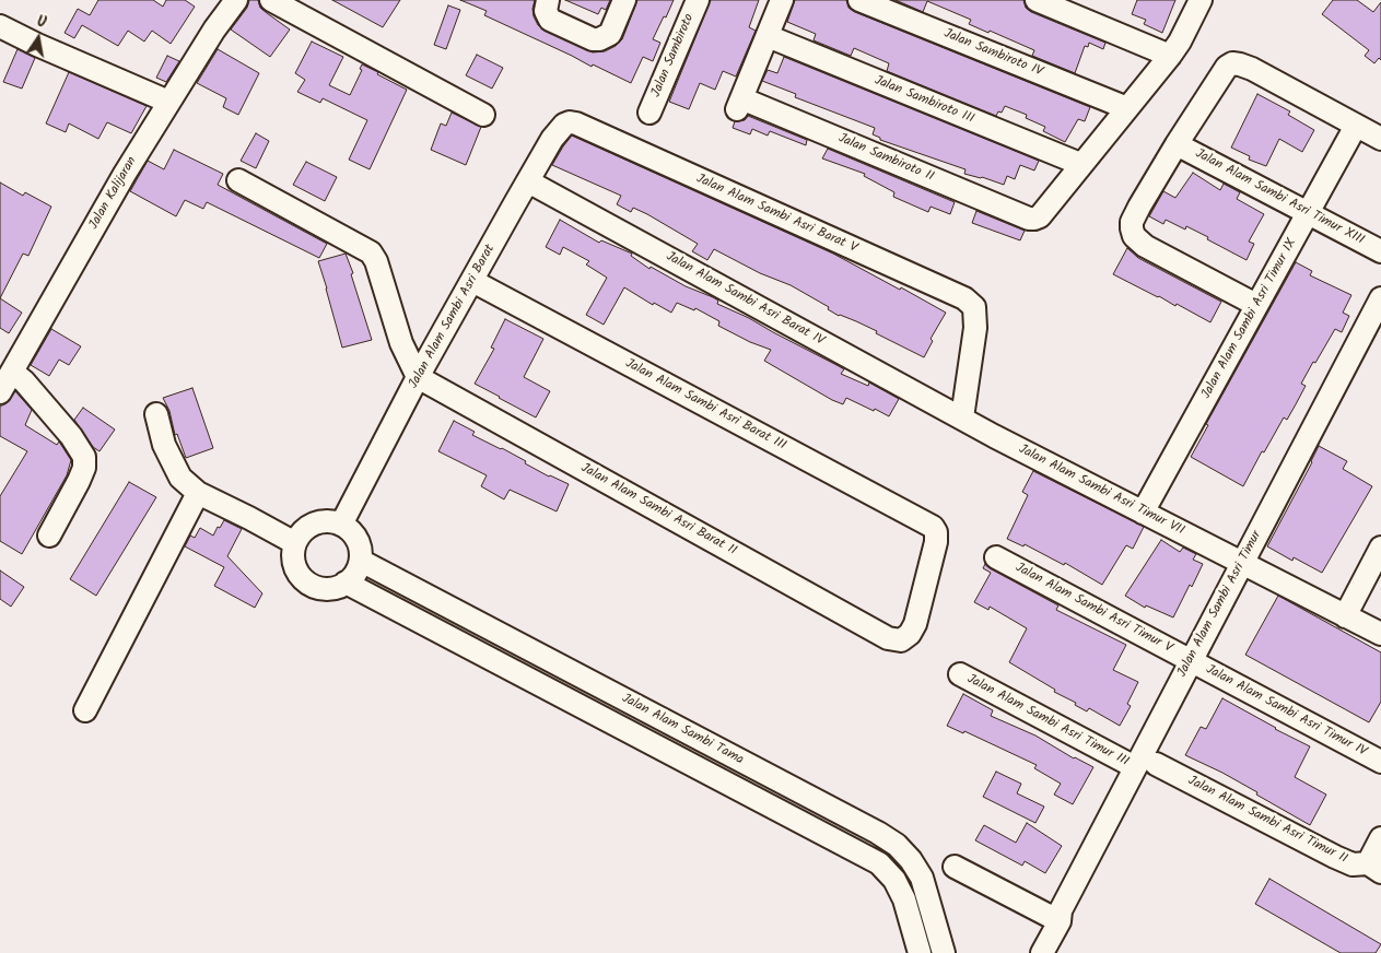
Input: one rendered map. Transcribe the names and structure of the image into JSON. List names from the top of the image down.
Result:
{
  "streets": {
    "street": [
      "Jalan Sambiroto IV",
      "Jalan Sambiroto",
      "Jalan Sambiroto III",
      "Jalan Sambiroto II",
      "Jalan Kalijaran",
      "Jalan Alam Sambi Asri Timur XIII",
      "Jalan Alam Sambi Asri Barat V",
      "Jalan Alam Sambi Asri Barat IV",
      "Jalan Alam Sambi Asri Barat",
      "Jalan Alam Sambi Asri Timur IX",
      "Jalan Alam Sambi Asri Barat III",
      "Jalan Alam Sambi Asri Timur VII",
      "Jalan Alam Sambi Asri Barat II",
      "Jalan Alam Sambi Asri Timur",
      "Jalan Alam Sambi Asri Timur V",
      "Jalan Alam Sambi Asri Timur IV",
      "Jalan Alam Sambi Asri Timur III",
      "Jalan Alam Sambi Tama",
      "Jalan Alam Sambi Asri Timur II"
    ]
  },
  "crossings": [
    ["Jalan Sambiroto III", "Jalan Sambiroto II"],
    ["Jalan Alam Sambi Asri Timur XIII", "Jalan Alam Sambi Asri Timur IX"],
    ["Jalan Alam Sambi Asri Barat V", "Jalan Alam Sambi Asri Barat IV"],
    ["Jalan Alam Sambi Asri Barat V", "Jalan Alam Sambi Asri Barat"],
    ["Jalan Alam Sambi Asri Barat V", "Jalan Alam Sambi Asri Timur VII"],
    ["Jalan Alam Sambi Asri Barat IV", "Jalan Alam Sambi Asri Barat"],
    ["Jalan Alam Sambi Asri Barat IV", "Jalan Alam Sambi Asri Timur VII"],
    ["Jalan Alam Sambi Asri Barat", "Jalan Alam Sambi Asri Barat III"],
    ["Jalan Alam Sambi Asri Barat", "Jalan Alam Sambi Asri Barat II"],
    ["Jalan Alam Sambi Asri Barat", "Jalan Alam Sambi Tama"],
    ["Jalan Alam Sambi Asri Timur IX", "Jalan Alam Sambi Asri Timur VII"],
    ["Jalan Alam Sambi Asri Barat III", "Jalan Alam Sambi Asri Barat II"],
    ["Jalan Alam Sambi Asri Timur VII", "Jalan Alam Sambi Asri Timur"],
    ["Jalan Alam Sambi Asri Timur", "Jalan Alam Sambi Asri Timur V"],
    ["Jalan Alam Sambi Asri Timur", "Jalan Alam Sambi Asri Timur IV"],
    ["Jalan Alam Sambi Asri Timur", "Jalan Alam Sambi Asri Timur III"],
    ["Jalan Alam Sambi Asri Timur", "Jalan Alam Sambi Asri Timur II"],
    ["Jalan Alam Sambi Asri Timur V", "Jalan Alam Sambi Asri Timur IV"],
    ["Jalan Alam Sambi Asri Timur III", "Jalan Alam Sambi Asri Timur II"]
  ],
  "north": "top"
}
